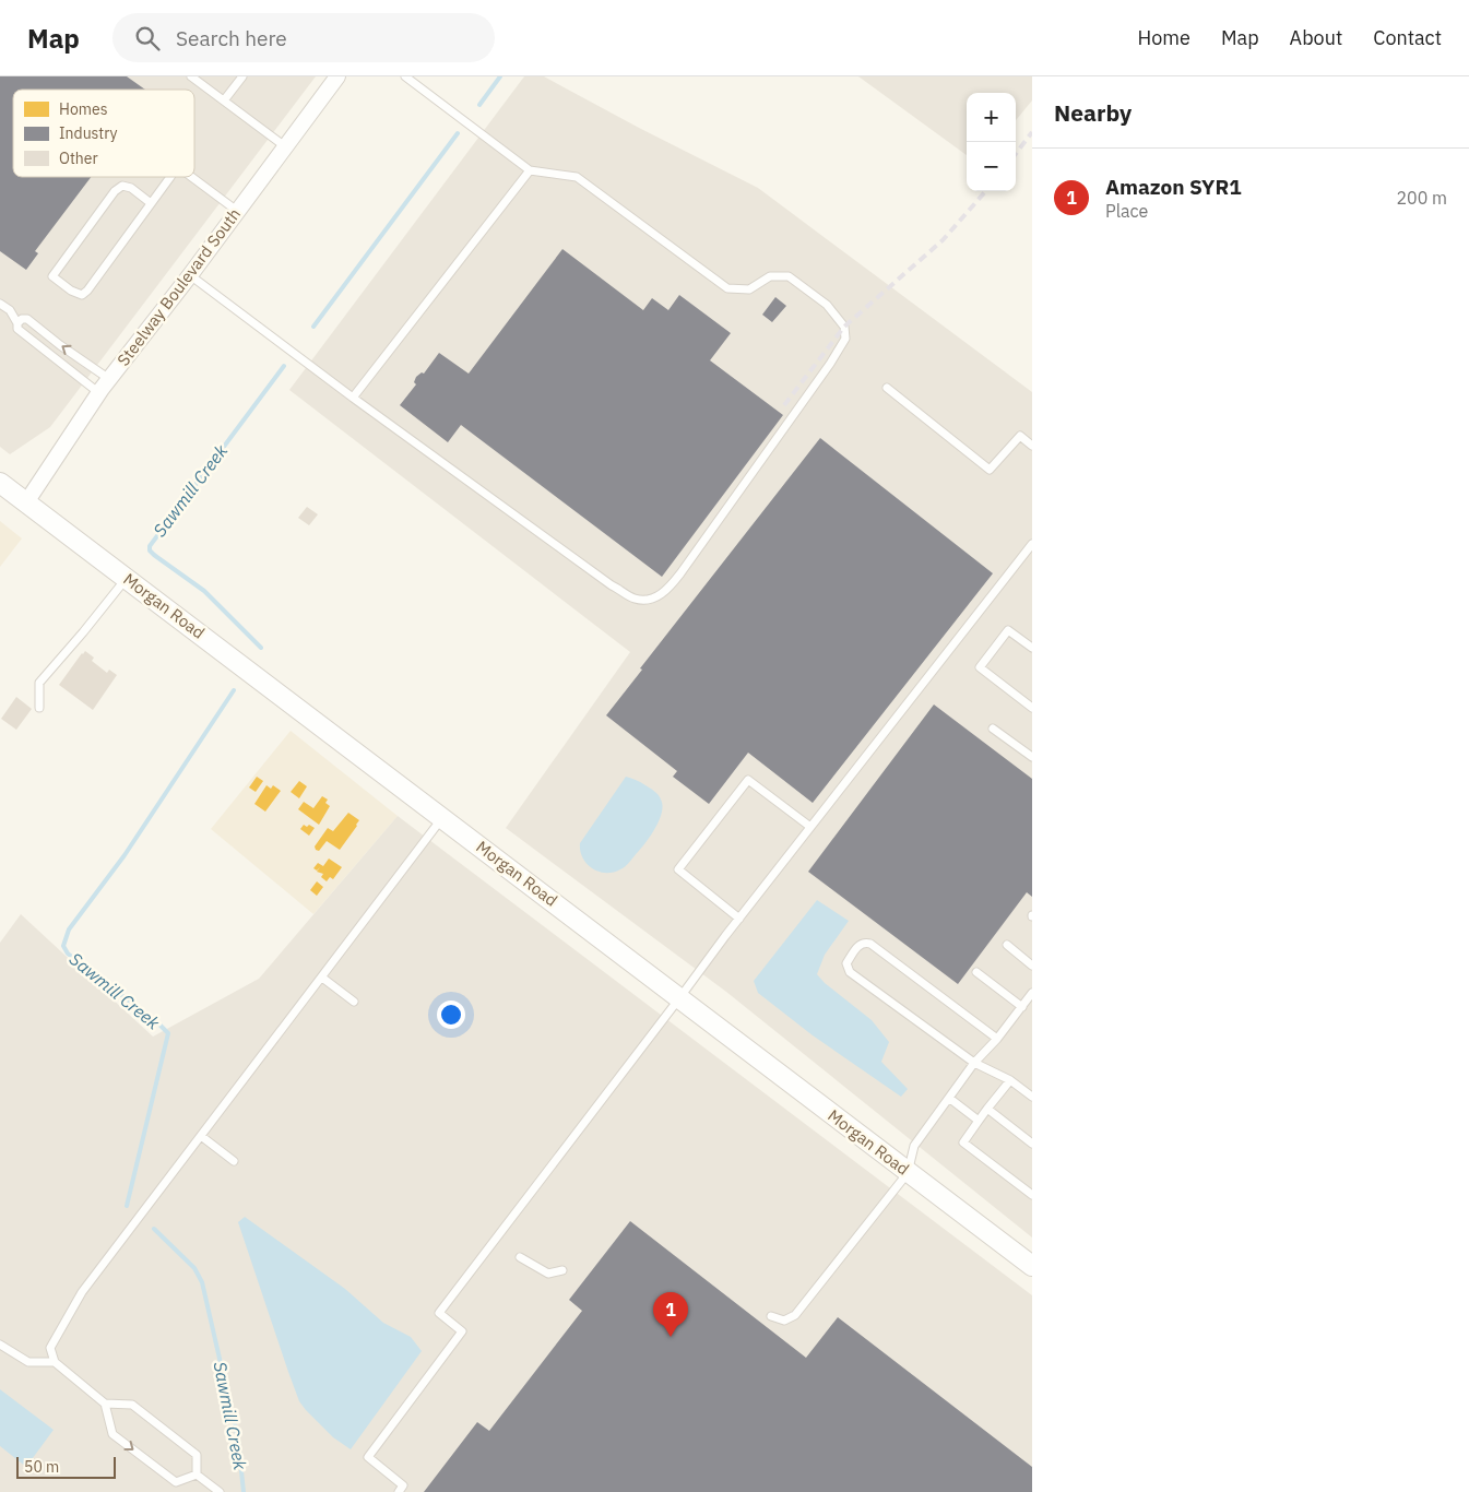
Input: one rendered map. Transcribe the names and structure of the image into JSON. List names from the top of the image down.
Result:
{
  "streets": {
    "street": ["Steelway Boulevard South", "Morgan Road"]
  },
  "crossings": [
    ["Steelway Boulevard South", "Morgan Road"]
  ],
  "water": ["Sawmill Creek"],
  "legend": ["Homes", "Industry", "Other"],
  "scale_bar": "50 m",
  "page": {
    "header": "Map",
    "search": "Search here",
    "nav": [
      "Home",
      "Map",
      "About",
      "Contact"
    ],
    "heading": "Nearby",
    "map_buttons": ["+", "−"],
    "list": [
      {
        "mark": "1",
        "name": "Amazon SYR1",
        "note": "Place",
        "value": "200 m"
      }
    ],
    "pins": "1",
    "scale": "50 m"
  }
}
